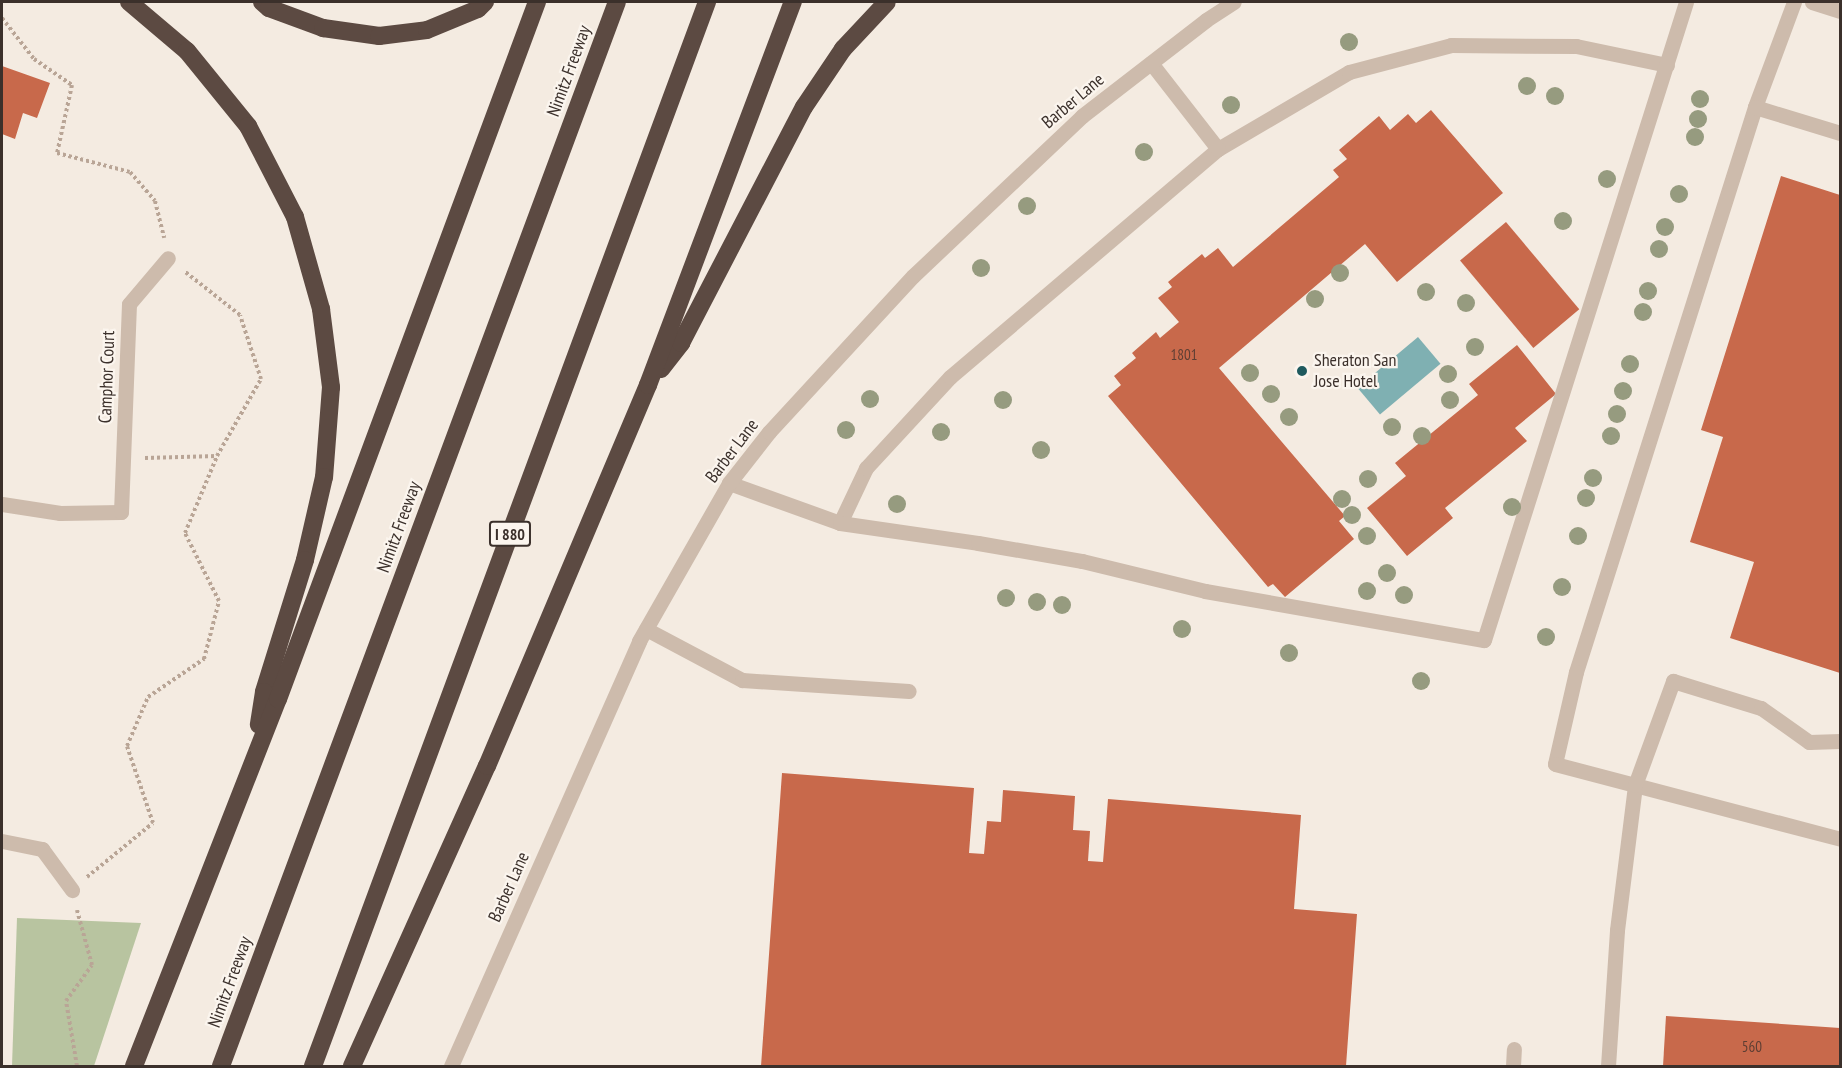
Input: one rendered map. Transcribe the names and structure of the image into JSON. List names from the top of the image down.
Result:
{
  "streets": {
    "highway": ["Nimitz Freeway", "I 880"],
    "street": ["Barber Lane", "Camphor Court"]
  },
  "places": ["Sheraton San Jose Hotel"],
  "house_numbers": ["1801", "560"]
}
